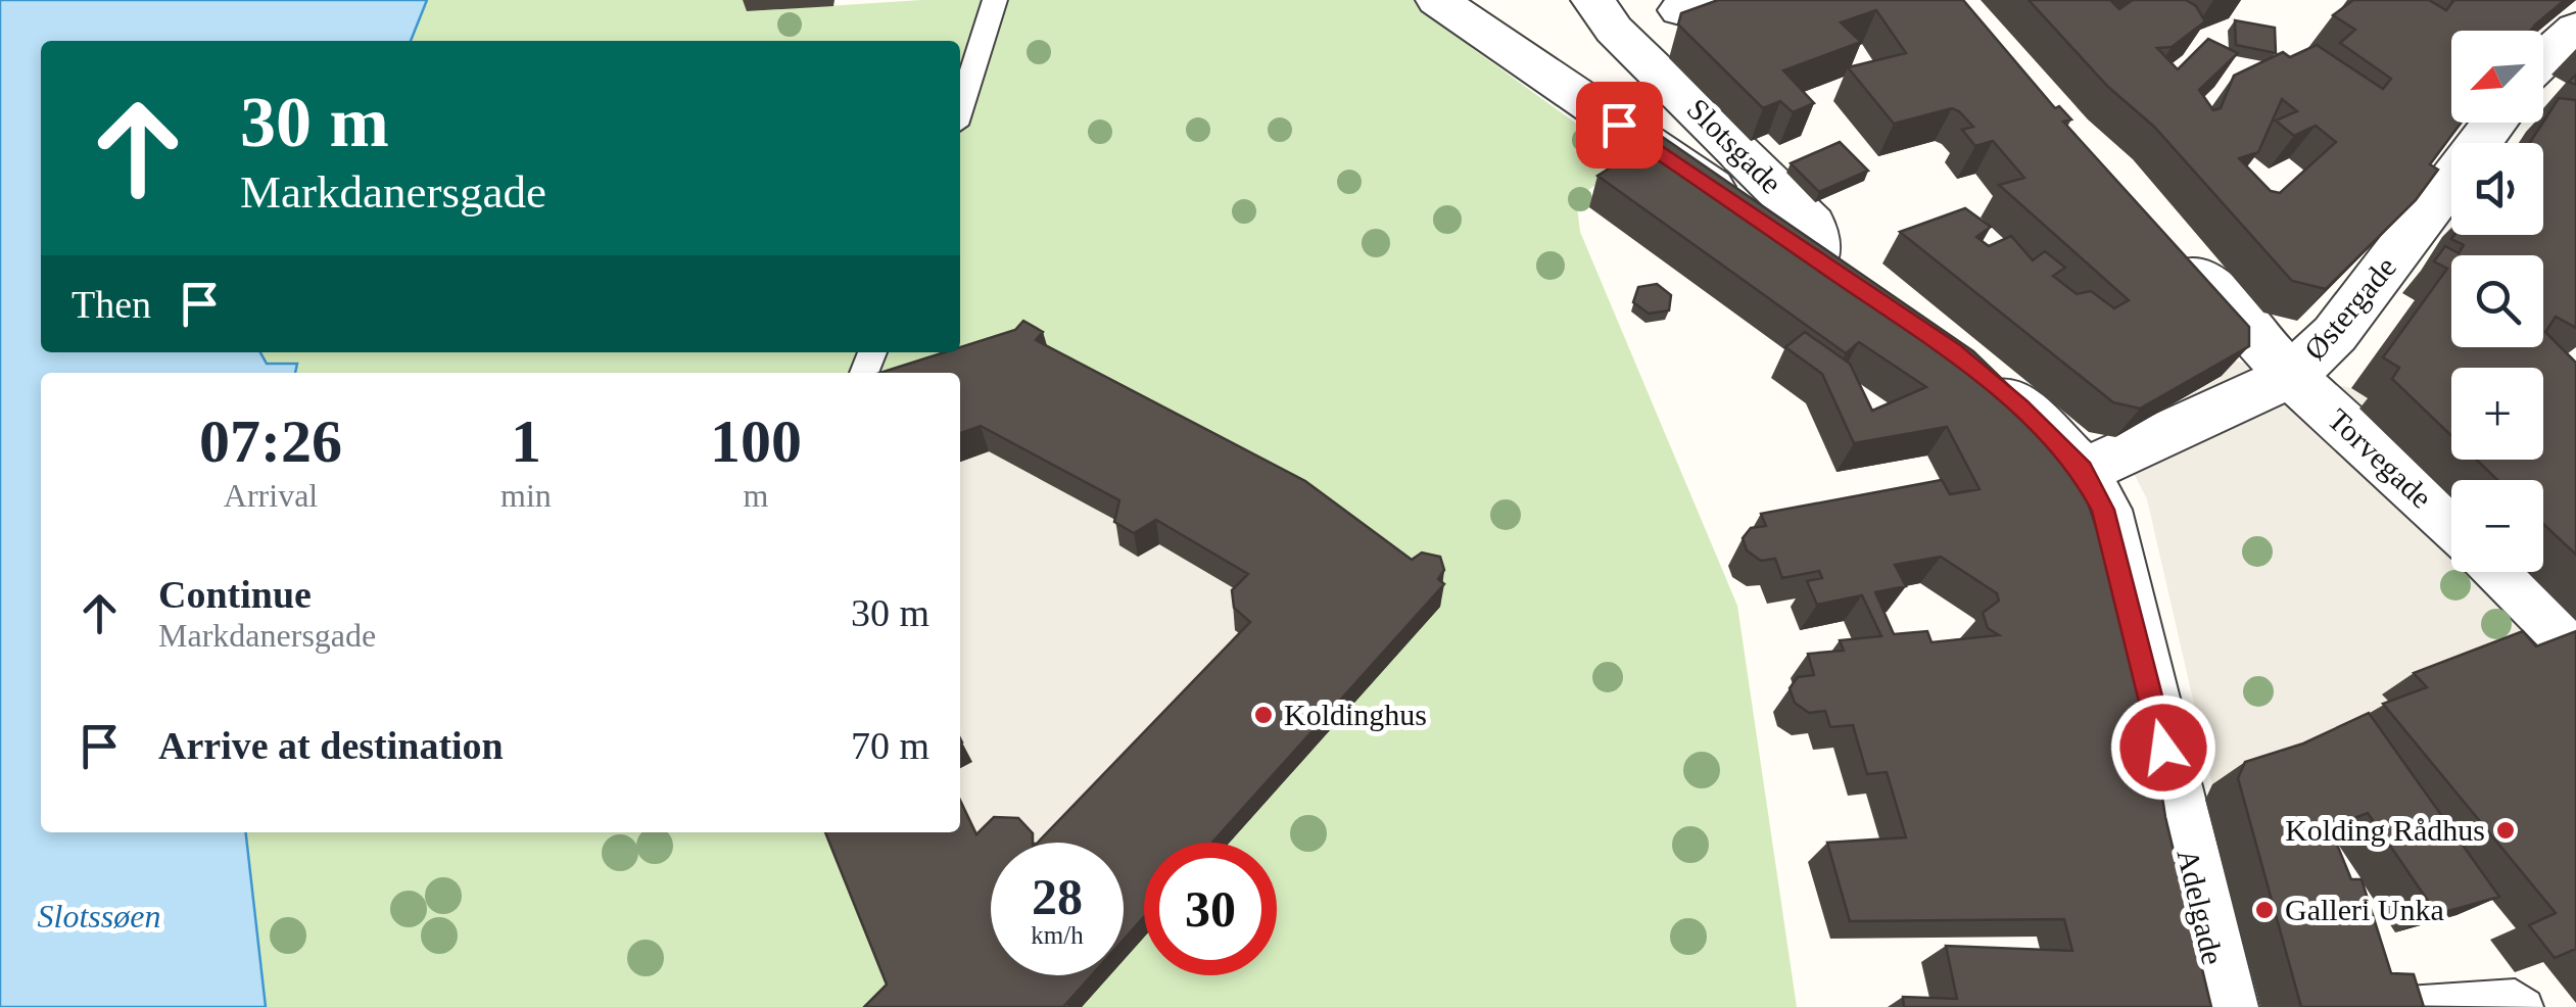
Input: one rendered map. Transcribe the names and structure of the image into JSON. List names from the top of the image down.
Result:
{
  "streets": {
    "street": [
      "Slotsgade",
      "Østergade",
      "Torvegade",
      "Adelgade"
    ]
  },
  "crossings": [
    ["Østergade", "Torvegade"],
    ["Østergade", "Adelgade"]
  ],
  "water": ["Slotssøen"],
  "places": ["Koldinghus", "Kolding Rådhus", "Galleri Unka"],
  "north": "bottom left",
  "page": {
    "map_buttons": ["+", "−"],
    "turn": ["30 m", "Markdanersgade"],
    "then": "Then",
    "eta": [
      "07:26",
      "Arrival",
      "1",
      "min",
      "100",
      "m"
    ],
    "list": [
      {
        "name": "Continue",
        "note": "Markdanersgade",
        "value": "30 m"
      },
      {
        "name": "Arrive at destination",
        "value": "70 m"
      }
    ],
    "speed": "28 km/h",
    "limit": "30"
  }
}
